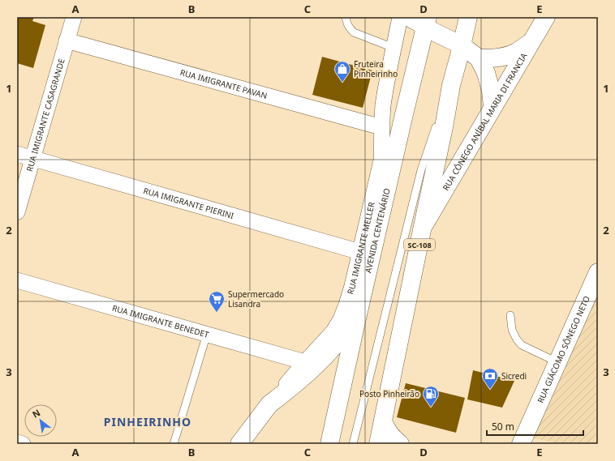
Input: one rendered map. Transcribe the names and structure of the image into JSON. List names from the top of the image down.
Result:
{
  "streets": {
    "main road": [
      "RUA CÔNEGO ANÍBAL MARIA DI FRANCIA",
      "AVENIDA CENTENÁRIO",
      "SC-108",
      "RUA IMIGRANTE MELLER",
      "RUA GIÁCOMO SÔNEGO NETO"
    ],
    "street": [
      "RUA IMIGRANTE PAVAN",
      "RUA IMIGRANTE CASAGRANDE",
      "RUA IMIGRANTE PIERINI",
      "RUA IMIGRANTE BENEDET"
    ]
  },
  "crossings": [
    ["RUA IMIGRANTE PAVAN", "RUA IMIGRANTE CASAGRANDE"],
    ["RUA IMIGRANTE PAVAN", "RUA IMIGRANTE MELLER"],
    ["RUA IMIGRANTE CASAGRANDE", "RUA IMIGRANTE PIERINI"],
    ["RUA CÔNEGO ANÍBAL MARIA DI FRANCIA", "SC-108"],
    ["RUA IMIGRANTE PIERINI", "RUA IMIGRANTE MELLER"],
    ["RUA IMIGRANTE MELLER", "RUA IMIGRANTE BENEDET"]
  ],
  "districts": ["PINHEIRINHO"],
  "places": {
    "shop": ["Fruteira Pinheirinho"],
    "supermarket": ["Supermercado Lisandra"],
    "bank": ["Sicredi"],
    "fuel station": ["Posto Pinheirão"]
  },
  "scale_bar": "50 m",
  "north": "top left",
  "grid": {
    "columns": [
      "A",
      "B",
      "C",
      "D",
      "E"
    ],
    "rows": ["1", "2", "3"]
  }
}
